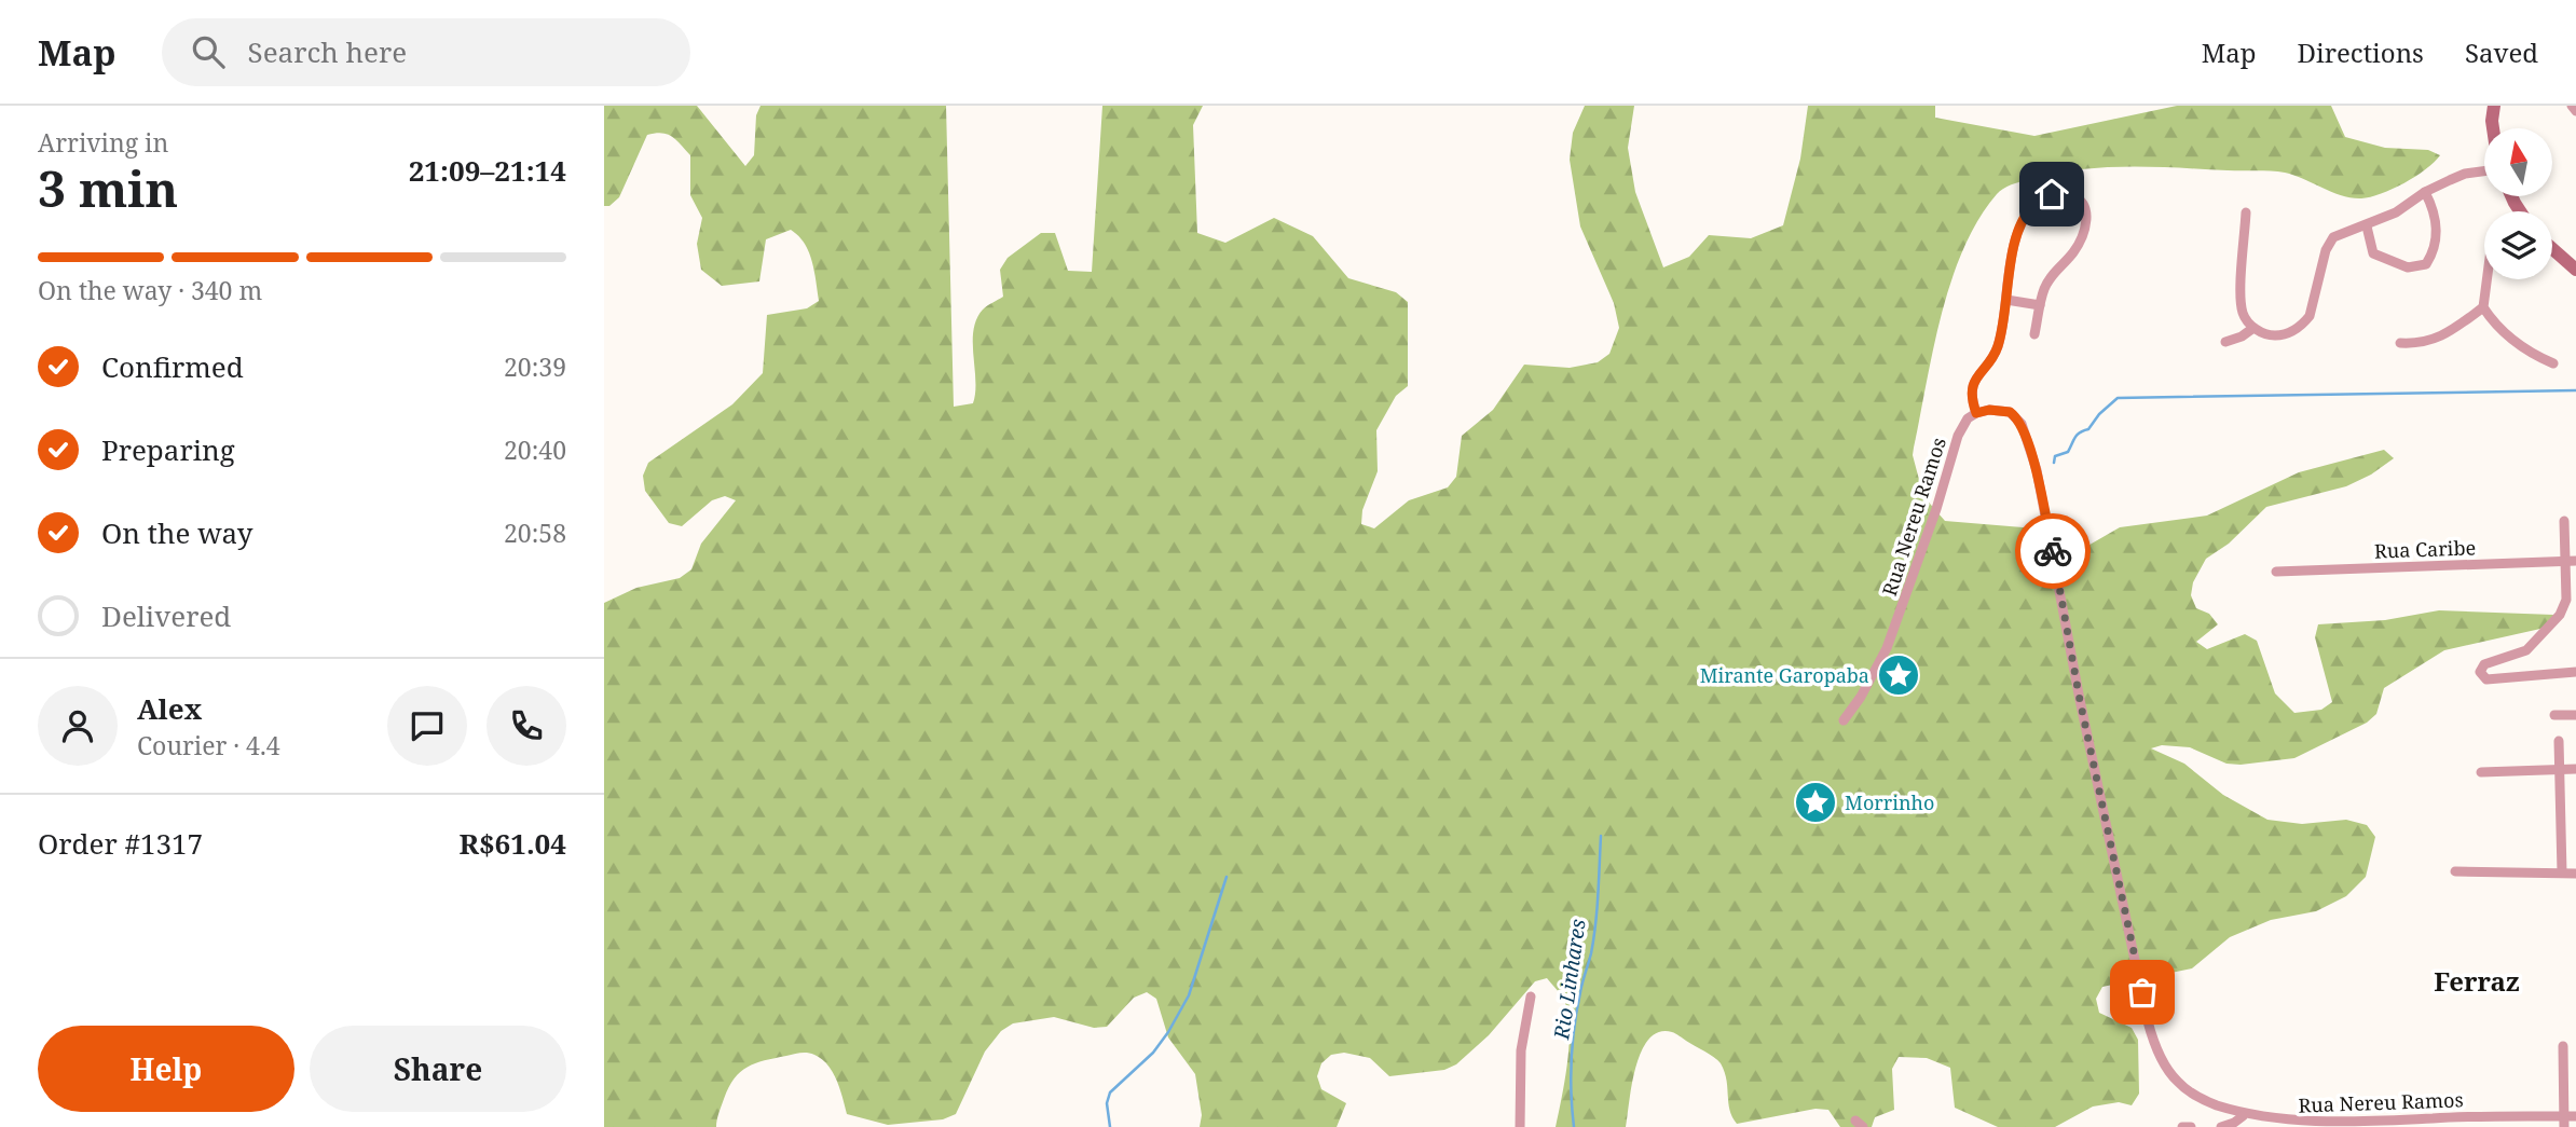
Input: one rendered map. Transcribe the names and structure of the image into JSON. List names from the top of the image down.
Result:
{
  "streets": {
    "street": ["Rua Nereu Ramos", "Rua Caribe"]
  },
  "districts": ["Ferraz"],
  "water": ["Rio Linhares"],
  "places": {
    "place": ["Mirante Garopaba", "Morrinho"]
  },
  "north": "top",
  "page": {
    "header": "Map",
    "search": "Search here",
    "nav": ["Map", "Directions", "Saved"],
    "heading": ["3 min", "Arriving in", "21:09–21:14"],
    "panel": [
      "Alex",
      "Courier · 4.4",
      "Order #1317",
      "R$61.04"
    ],
    "bar": "On the way · 340 m",
    "list": [
      ["Confirmed", "20:39"],
      ["Preparing", "20:40"],
      ["On the way", "20:58"],
      "Delivered"
    ],
    "buttons": ["Help", "Share"]
  }
}
